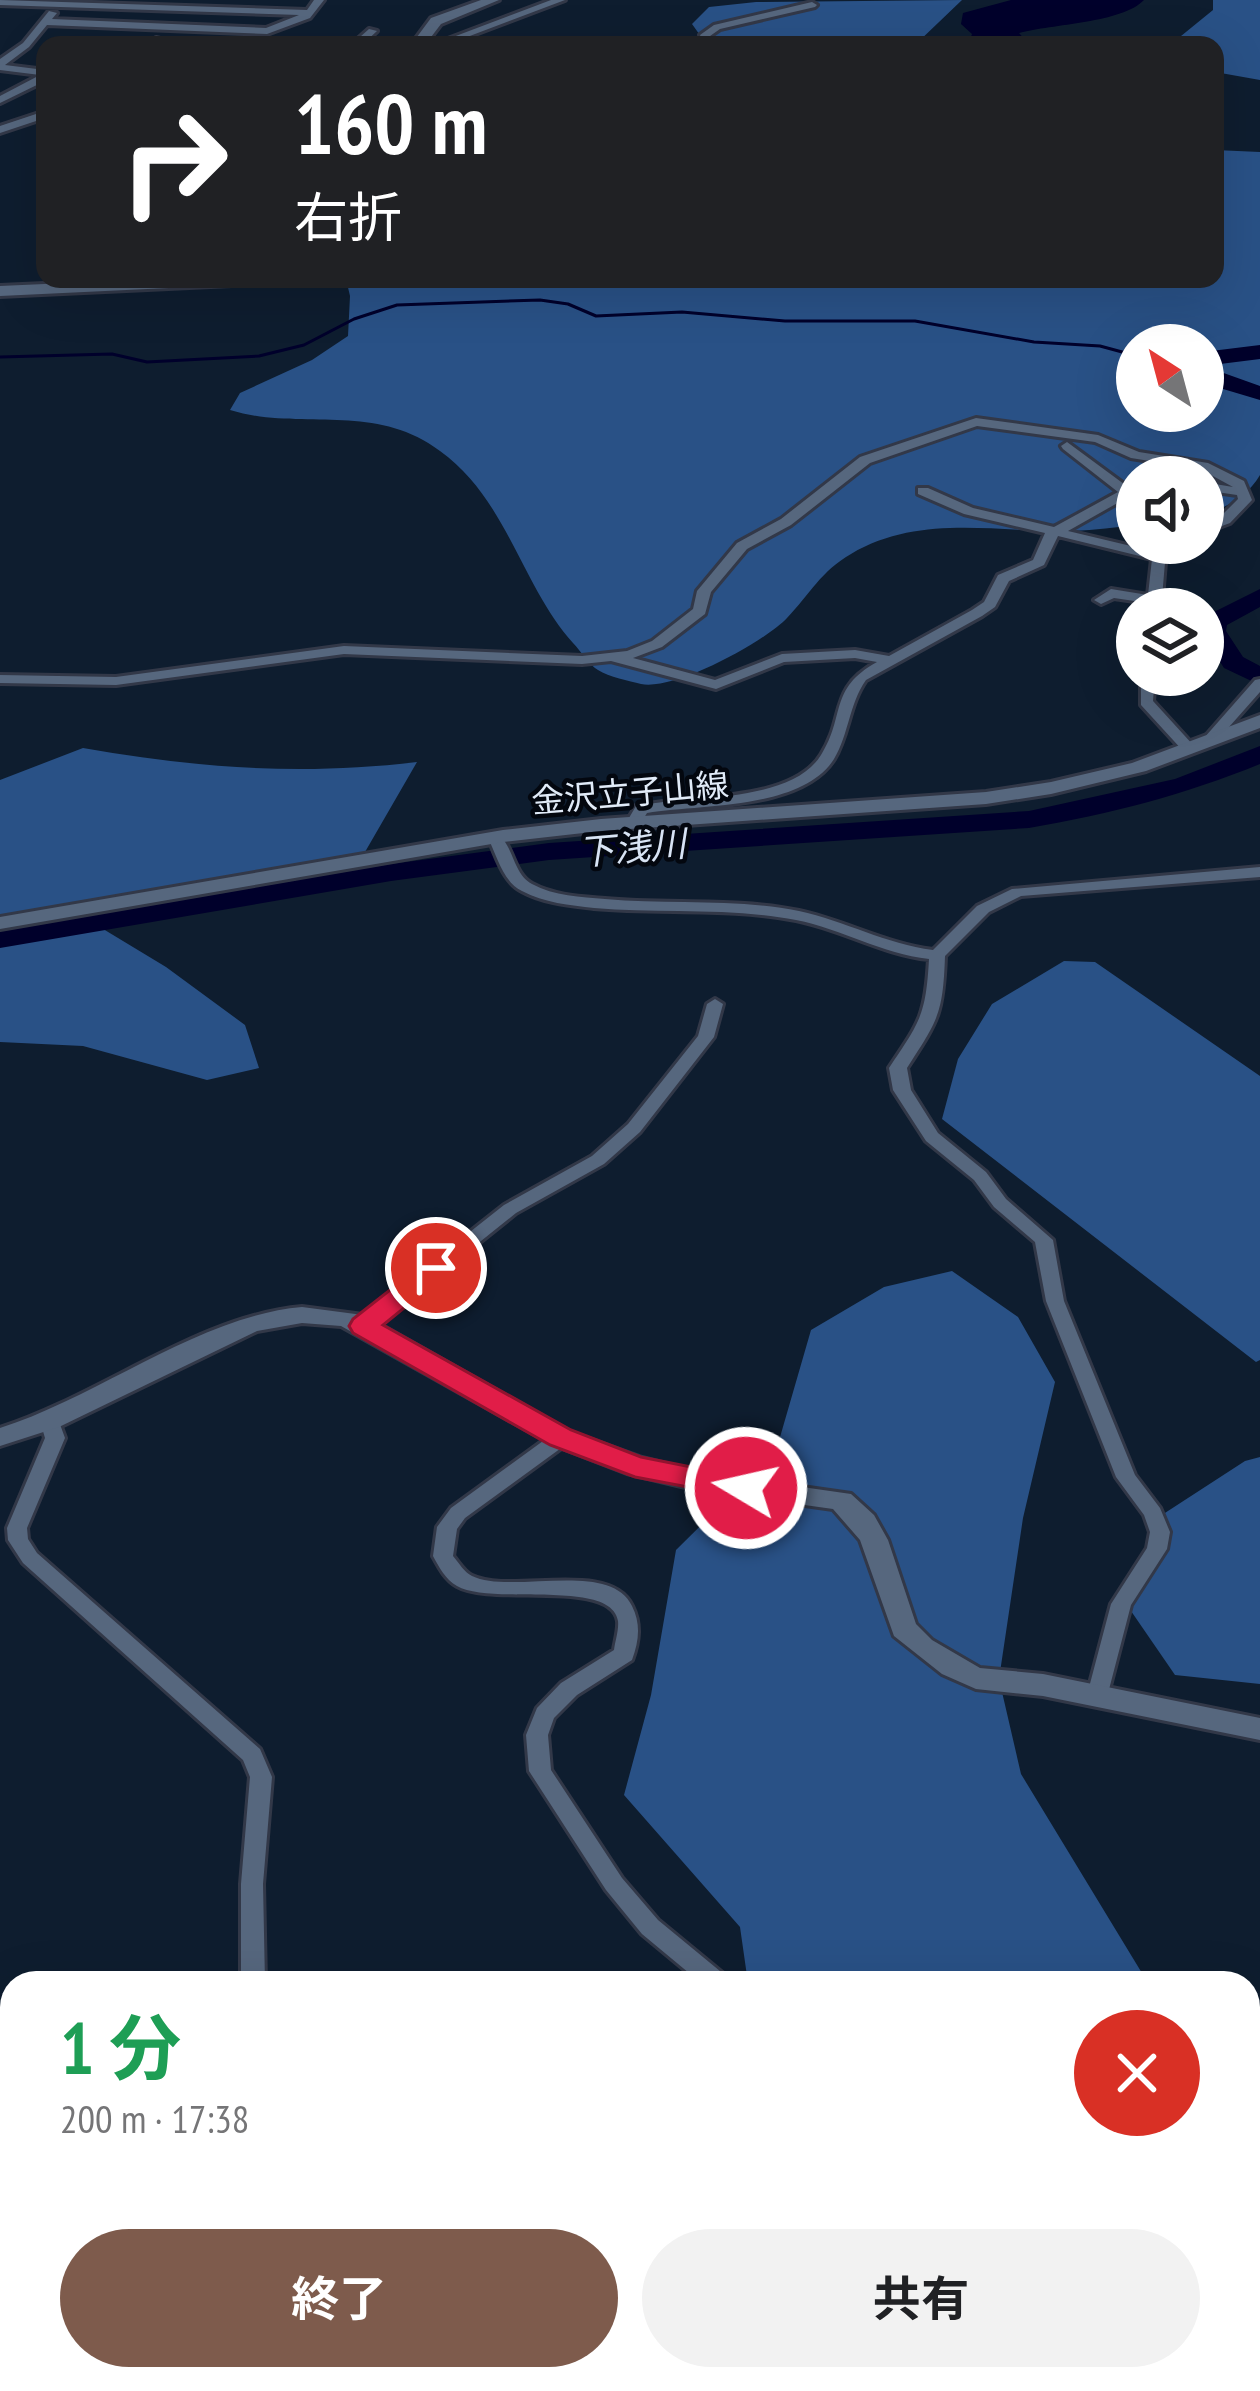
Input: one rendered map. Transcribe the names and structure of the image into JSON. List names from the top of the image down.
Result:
{
  "streets": {
    "street": ["金沢立子山線"]
  },
  "water": ["下浅川"],
  "north": "top left",
  "page": {
    "turn": ["160 m", "右折"],
    "heading": ["1 分", "200 m · 17:38"],
    "buttons": ["終了", "共有"]
  }
}
